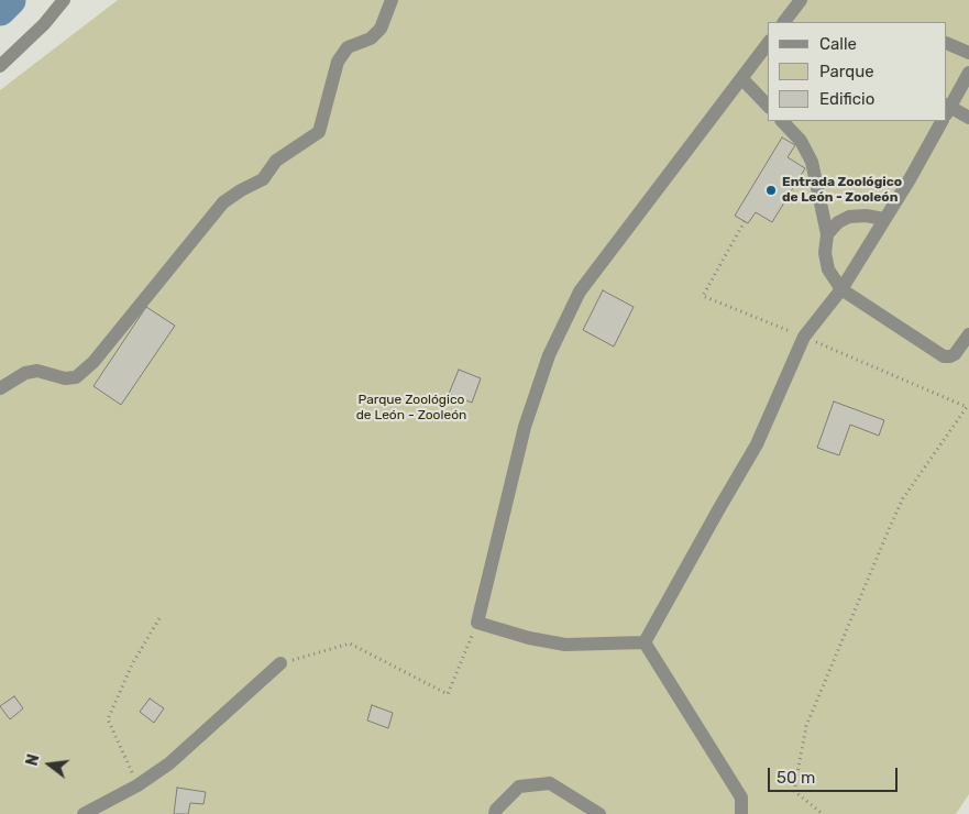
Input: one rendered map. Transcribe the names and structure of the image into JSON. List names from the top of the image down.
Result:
{
  "parks": ["Parque Zoológico de León - Zooleón"],
  "places": ["Entrada Zoológico de León - Zooleón"],
  "legend": ["Calle", "Parque", "Edificio"],
  "scale_bar": "50 m",
  "north": "left"
}
